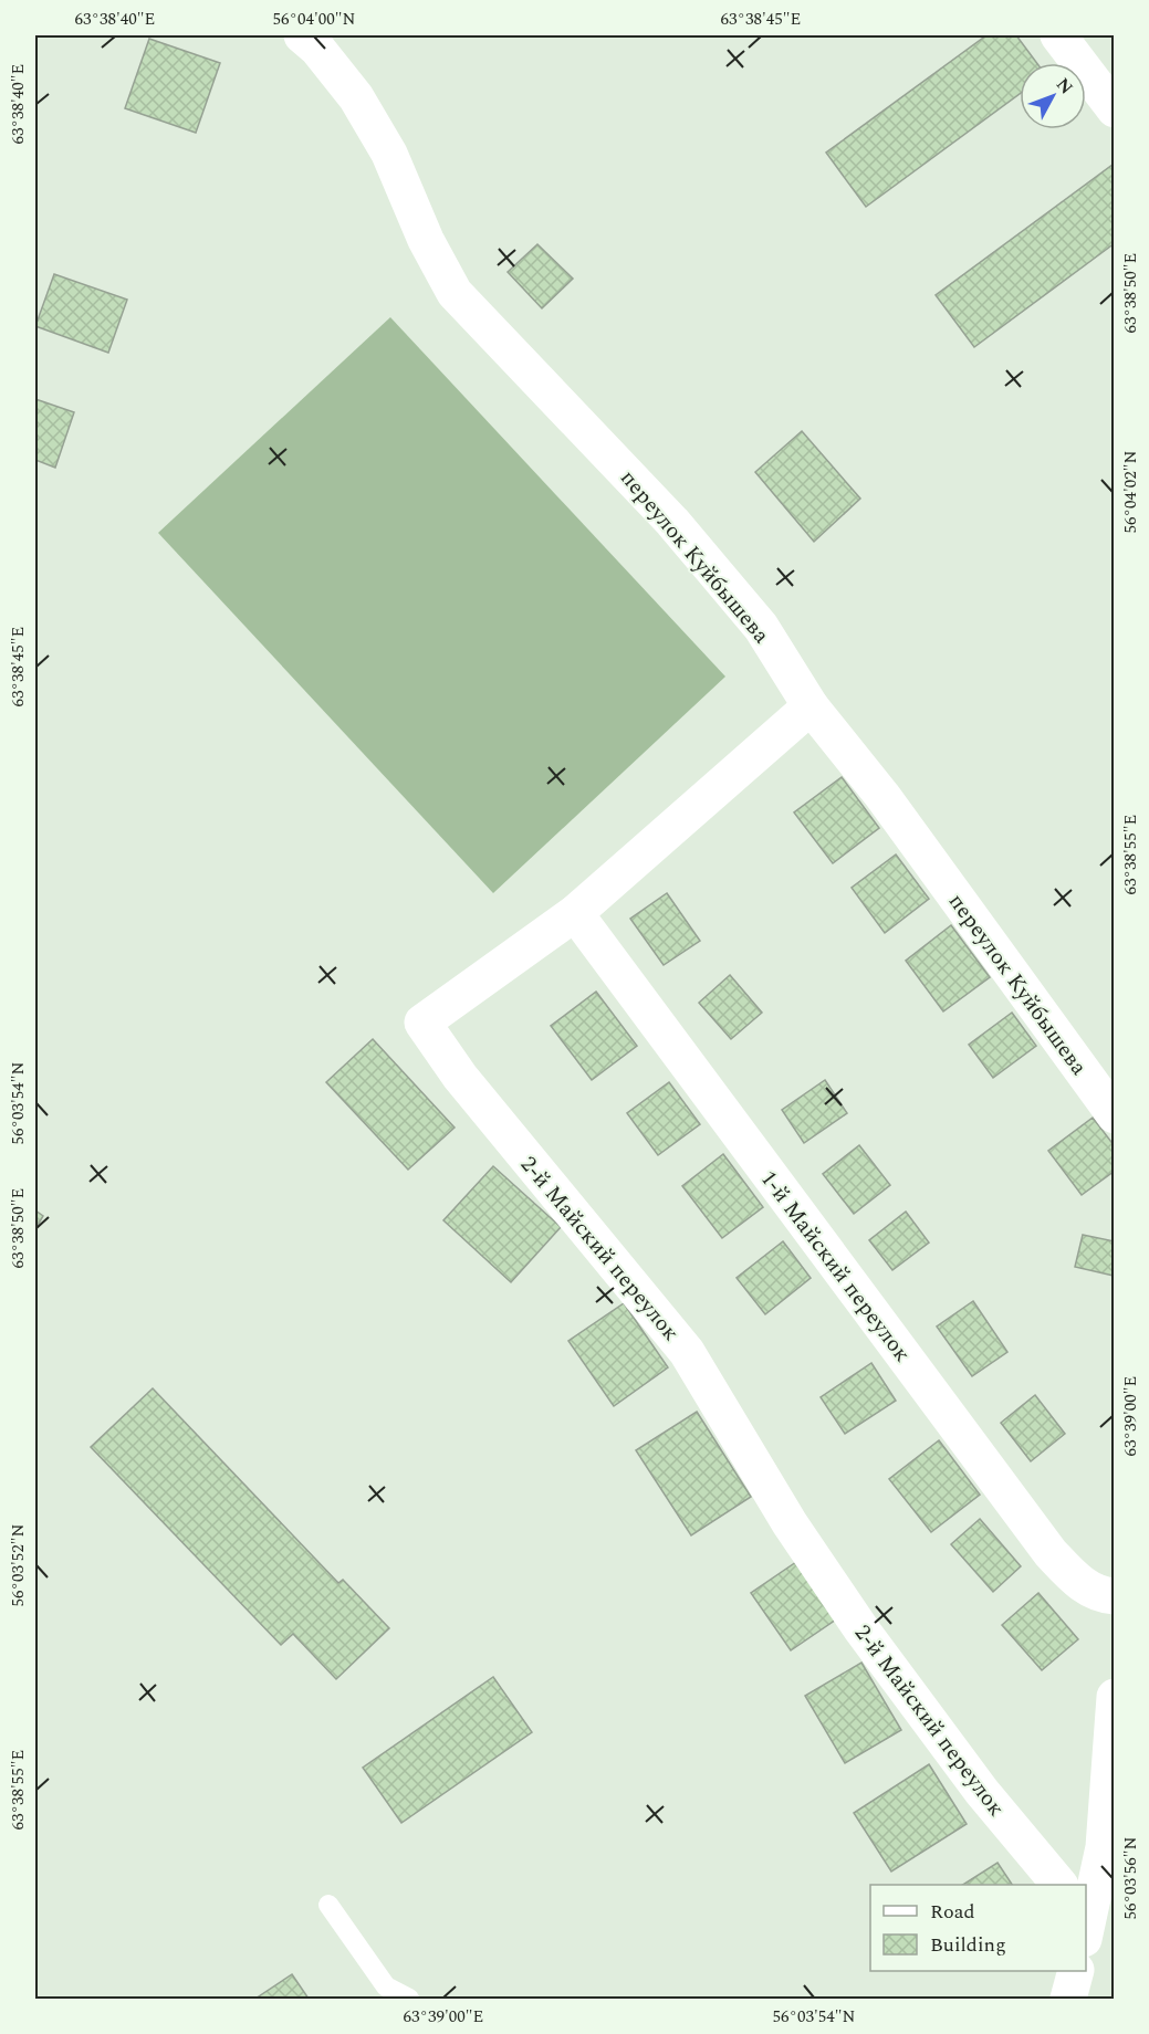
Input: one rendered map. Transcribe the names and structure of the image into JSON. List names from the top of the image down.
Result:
{
  "streets": {
    "street": ["переулок Куйбышева", "2-й Майский переулок", "1-й Майский переулок"]
  },
  "crossings": [
    ["переулок Куйбышева", "2-й Майский переулок"],
    ["2-й Майский переулок", "1-й Майский переулок"]
  ],
  "legend": ["Road", "Building"],
  "north": "top right",
  "coordinates": [
    "63°38'40\"E",
    "56°04'00\"N",
    "63°38'45\"E",
    "63°38'50\"E",
    "56°04'02\"N",
    "63°38'55\"E",
    "56°03'54\"N",
    "63°39'00\"E",
    "56°03'52\"N",
    "56°03'56\"N"
  ]
}
